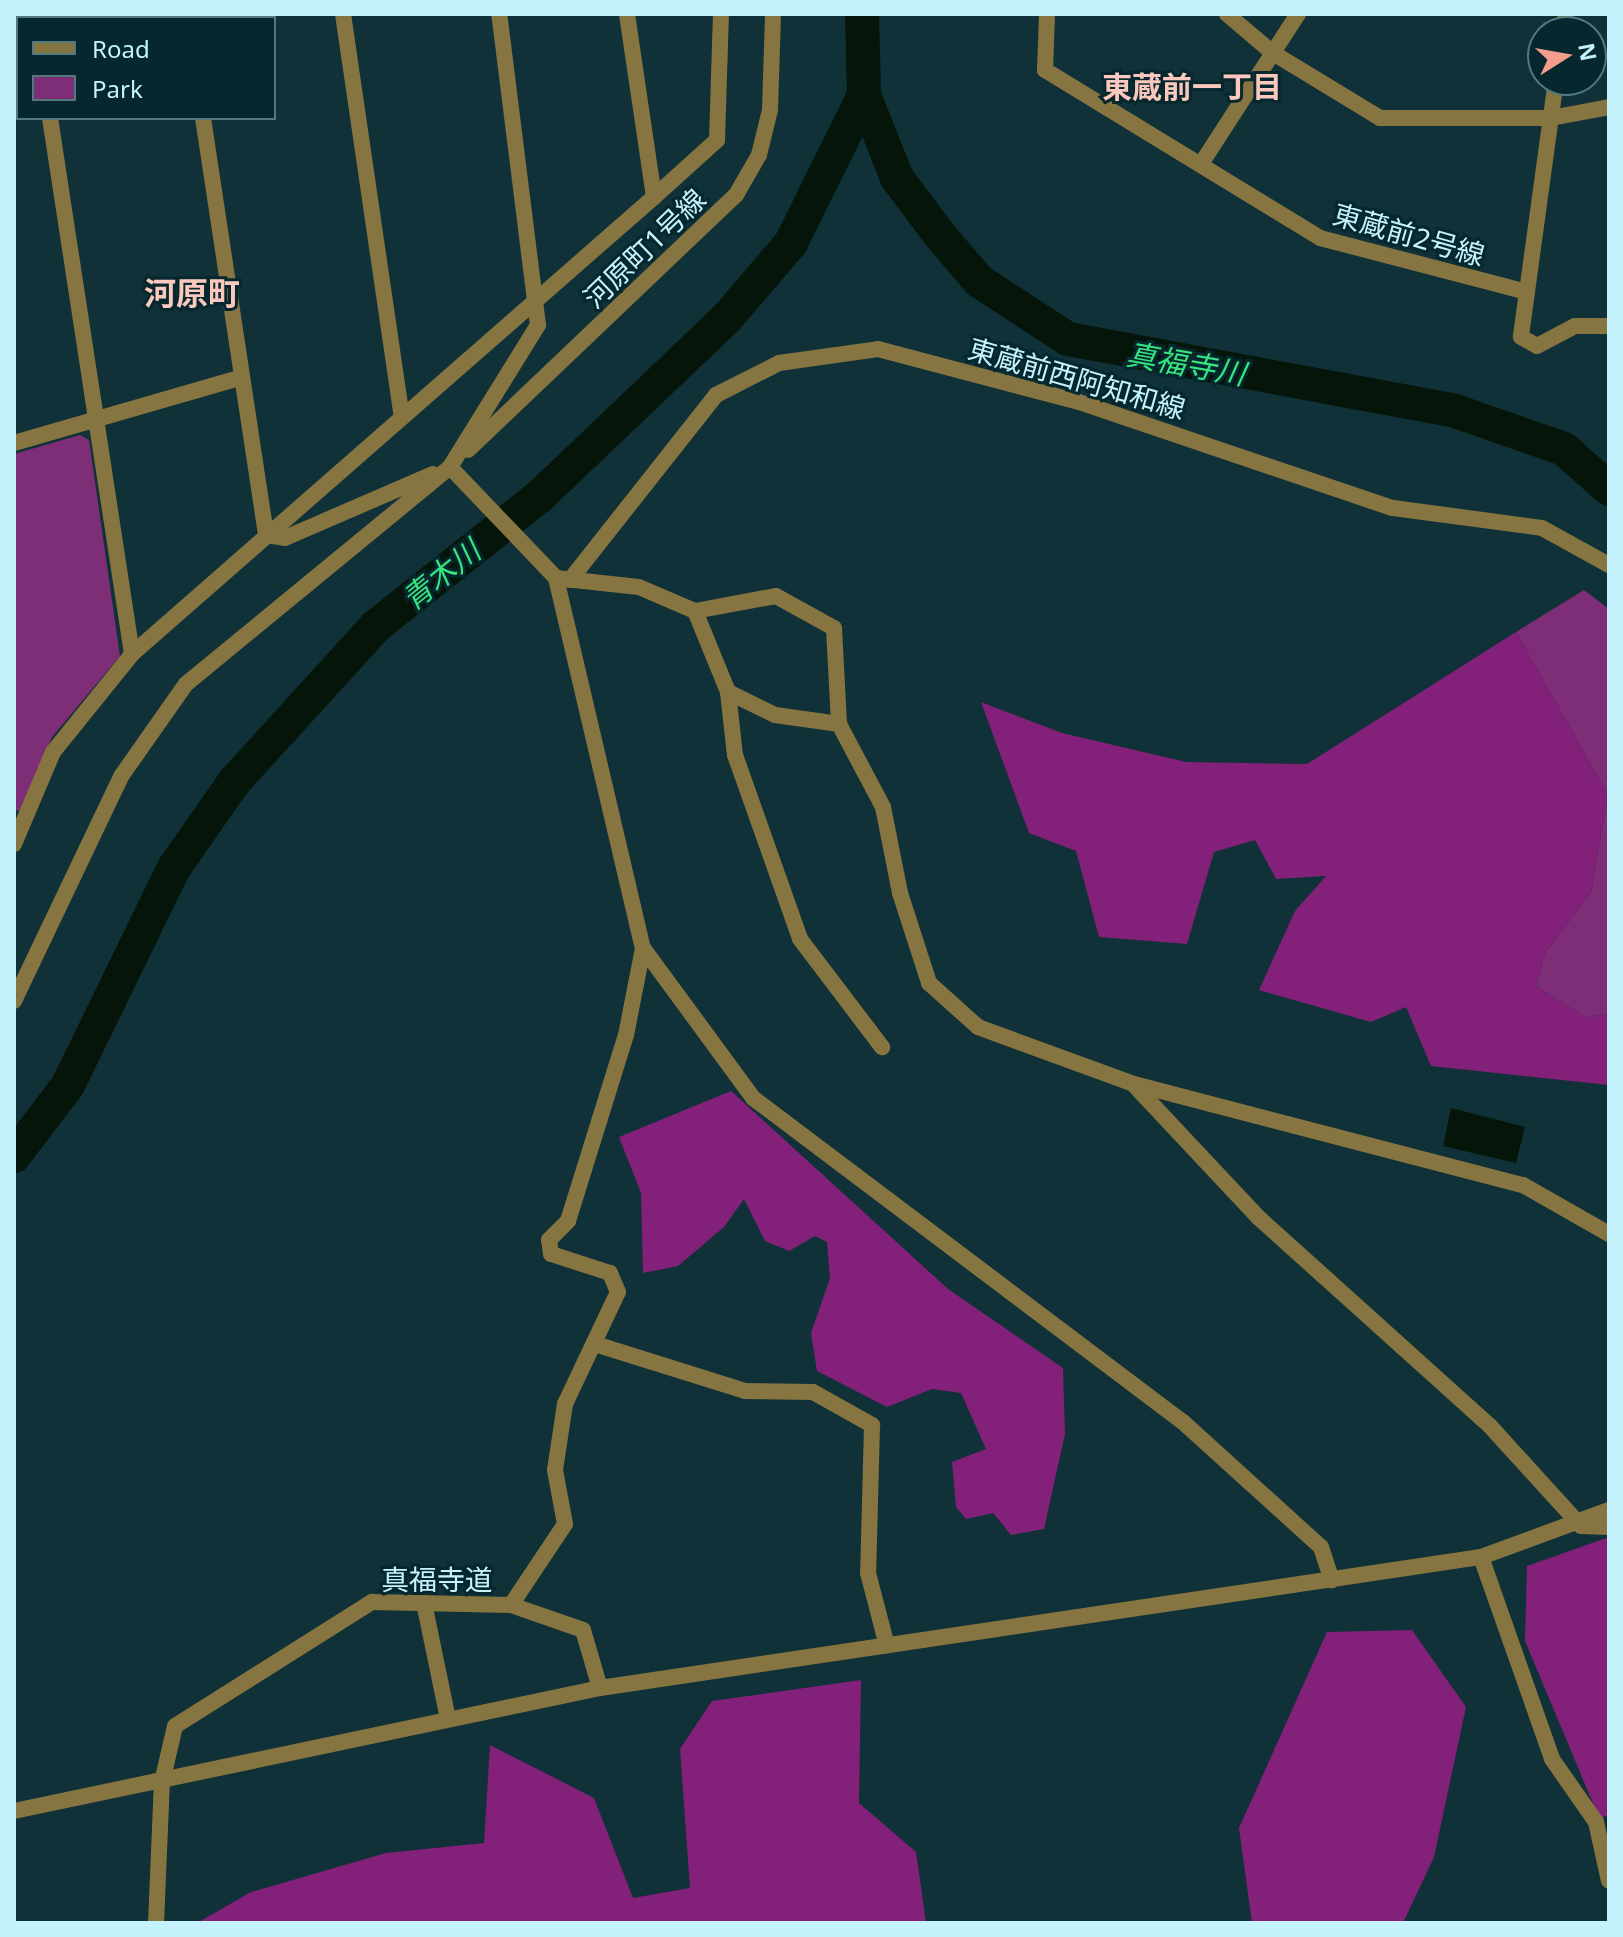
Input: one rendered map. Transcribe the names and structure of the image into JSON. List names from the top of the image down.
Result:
{
  "streets": {
    "street": [
      "東蔵前2号線",
      "河原町1号線",
      "東蔵前西阿知和線",
      "真福寺道"
    ]
  },
  "districts": ["東蔵前一丁目", "河原町"],
  "water": ["真福寺川", "青木川"],
  "legend": ["Road", "Park"],
  "north": "right"
}
